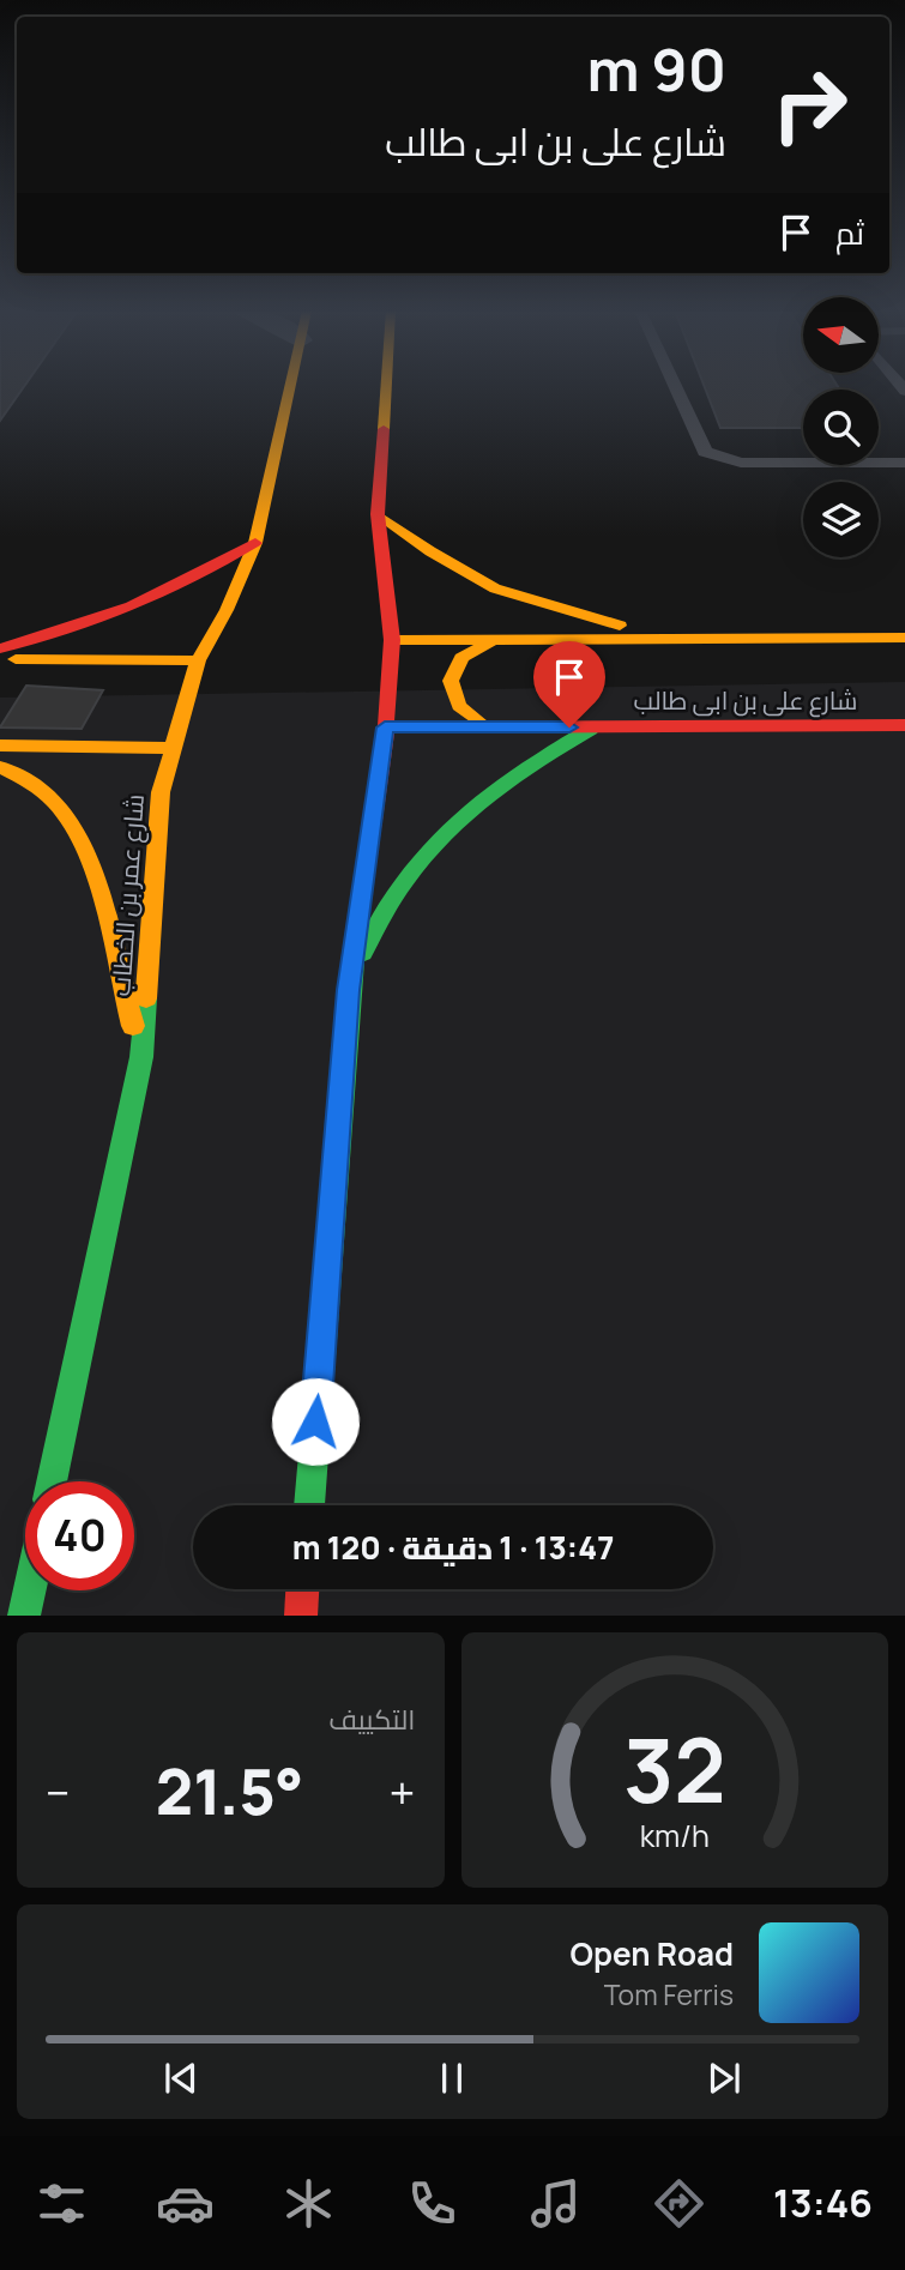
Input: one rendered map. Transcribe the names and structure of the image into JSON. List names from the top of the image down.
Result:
{
  "streets": {
    "street": ["شارع على بن ابى طالب", "شارع عمر بن الخطاب"]
  },
  "north": "left",
  "page": {
    "turn": ["90 m", "شارع على بن ابى طالب"],
    "then": "ثم",
    "limit": "40",
    "trip": "13:47 · 1 دقيقة · 120 m",
    "tile": "التكييف",
    "heat": ["−", "21.5°", "+"],
    "song": ["Open Road", "Tom Ferris"],
    "tabs": "13:46",
    "gauge": ["32", "km/h"]
  }
}
